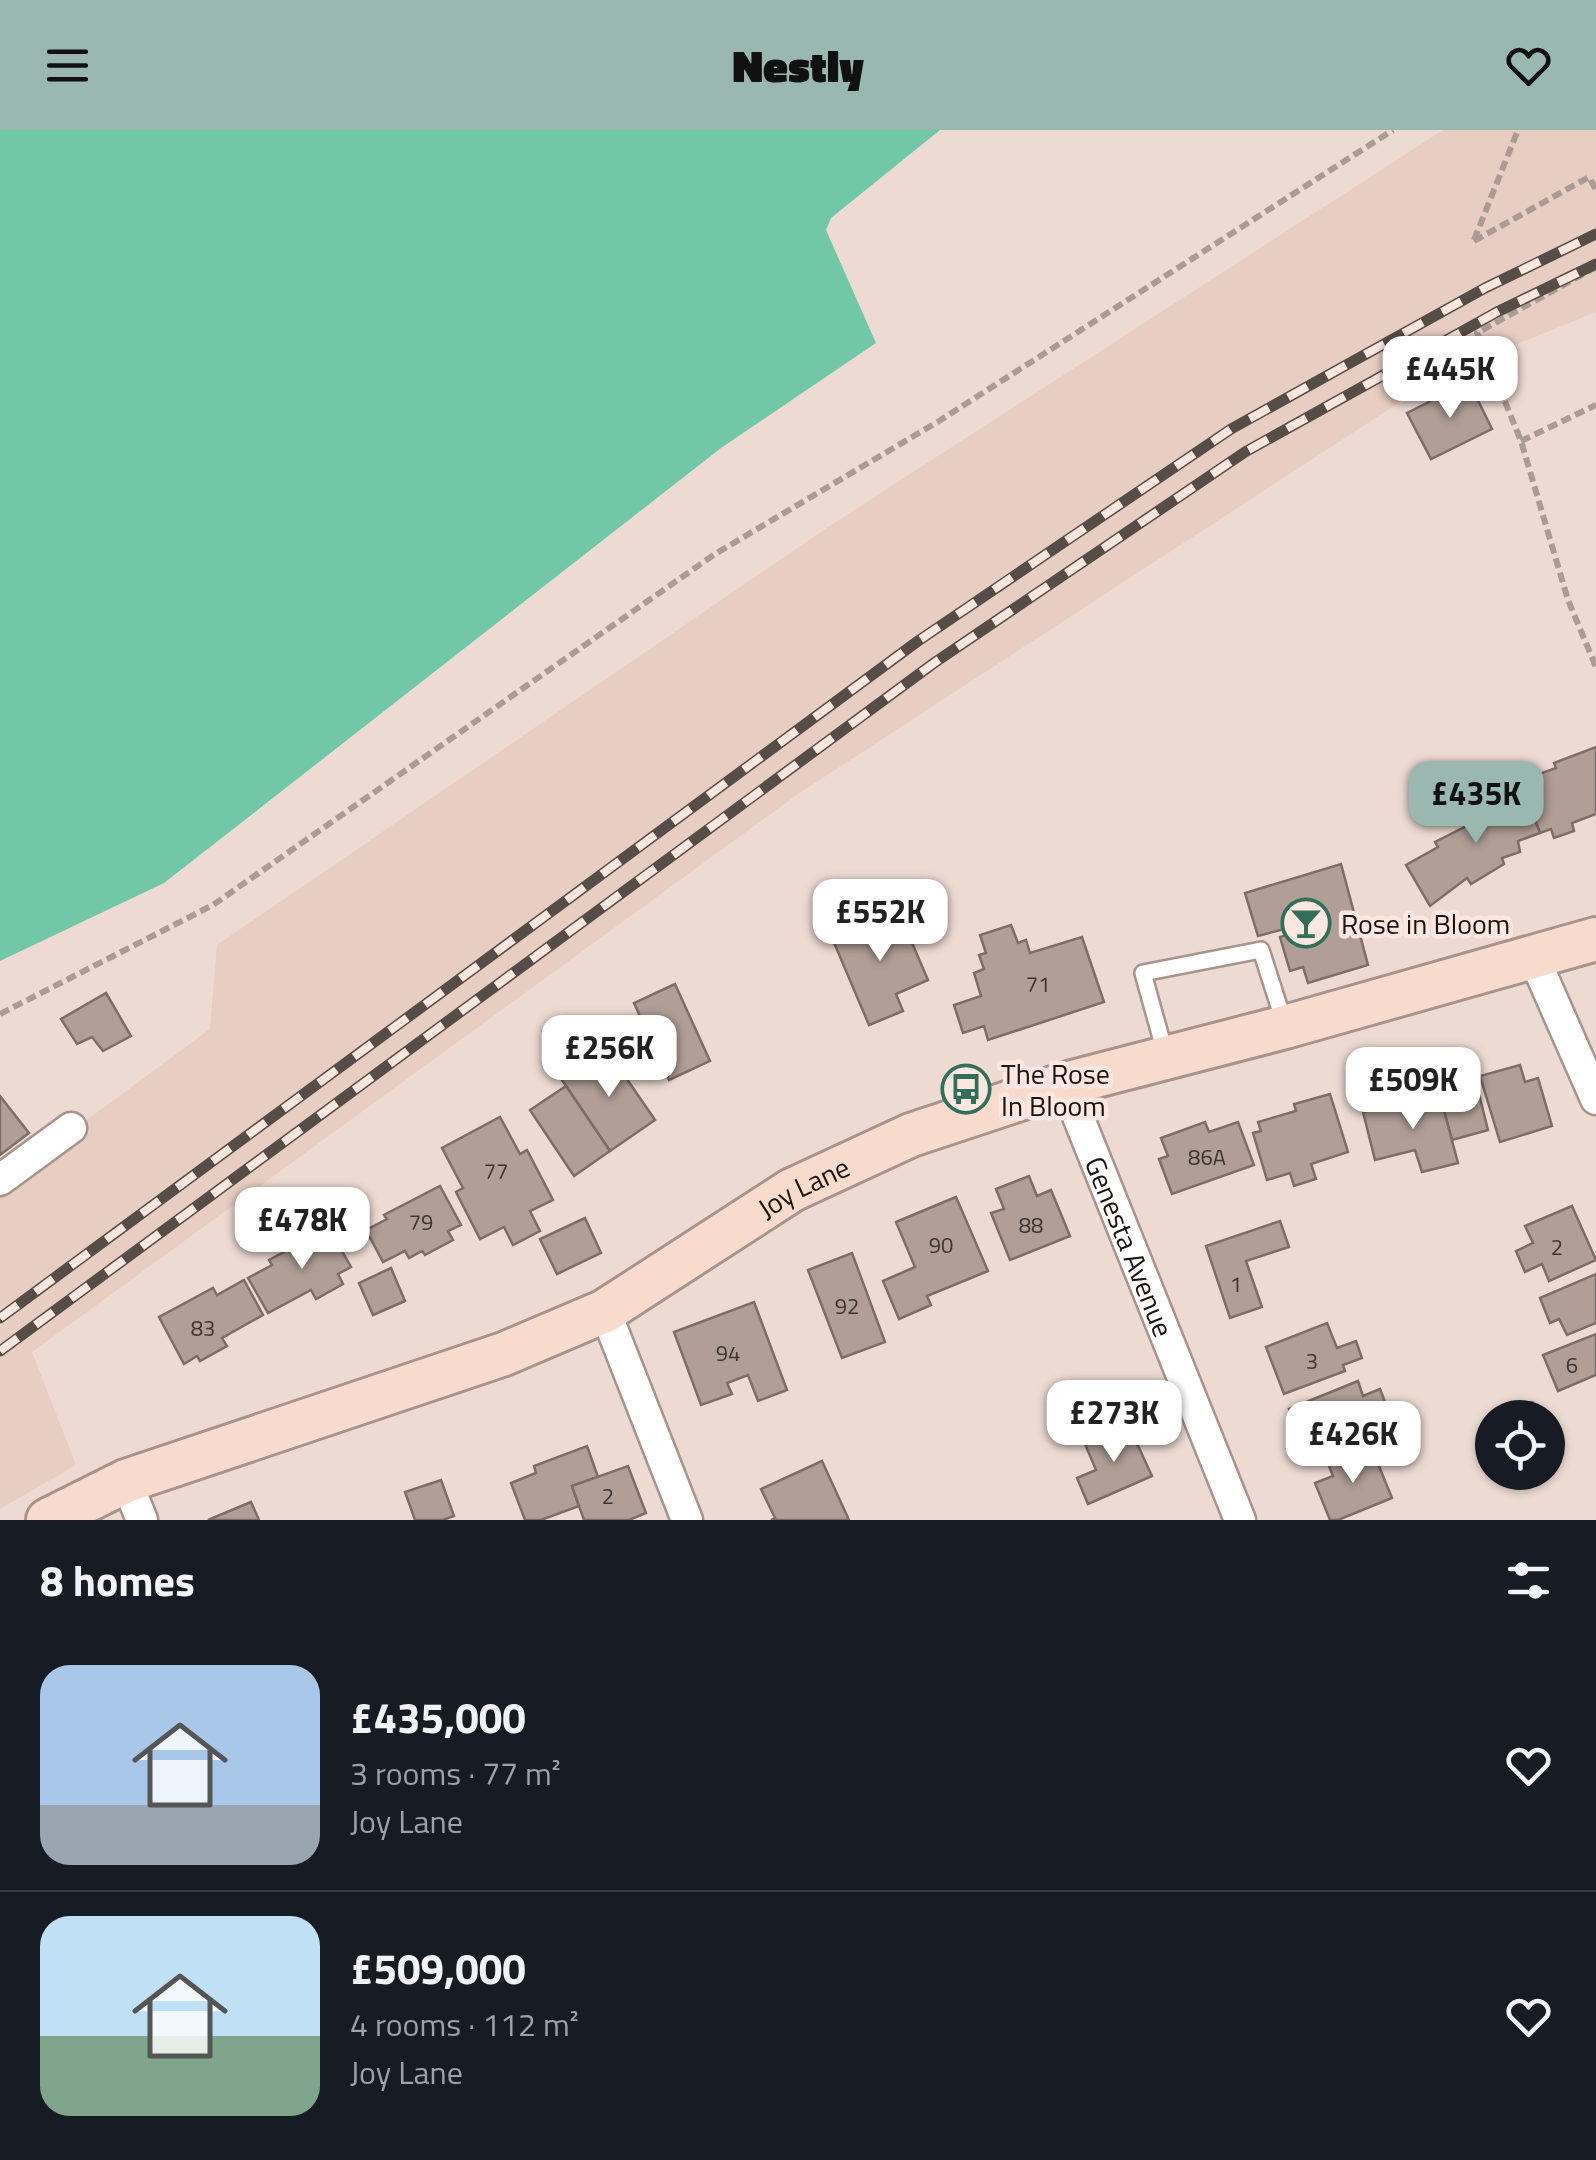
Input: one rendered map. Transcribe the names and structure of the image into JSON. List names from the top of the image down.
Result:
{
  "streets": {
    "street": ["Joy Lane", "Genesta Avenue"]
  },
  "crossings": [
    ["Joy Lane", "Genesta Avenue"]
  ],
  "places": {
    "bar": ["Rose in Bloom"],
    "bus stop": ["The Rose In Bloom"]
  },
  "house_numbers": [
    "71",
    "86A",
    "77",
    "79",
    "88",
    "90",
    "2",
    "1",
    "92",
    "83",
    "94",
    "3",
    "6",
    "2"
  ],
  "page": {
    "header": "Nestly",
    "price": [
      "£445K",
      "£435K",
      "£552K",
      "£256K",
      "£509K",
      "£478K",
      "£273K",
      "£426K"
    ],
    "heading": "8 homes",
    "list": [
      {
        "name": "£435,000",
        "note": "3 rooms · 77 m² · Joy Lane"
      },
      {
        "name": "£509,000",
        "note": "4 rooms · 112 m² · Joy Lane"
      }
    ]
  }
}
